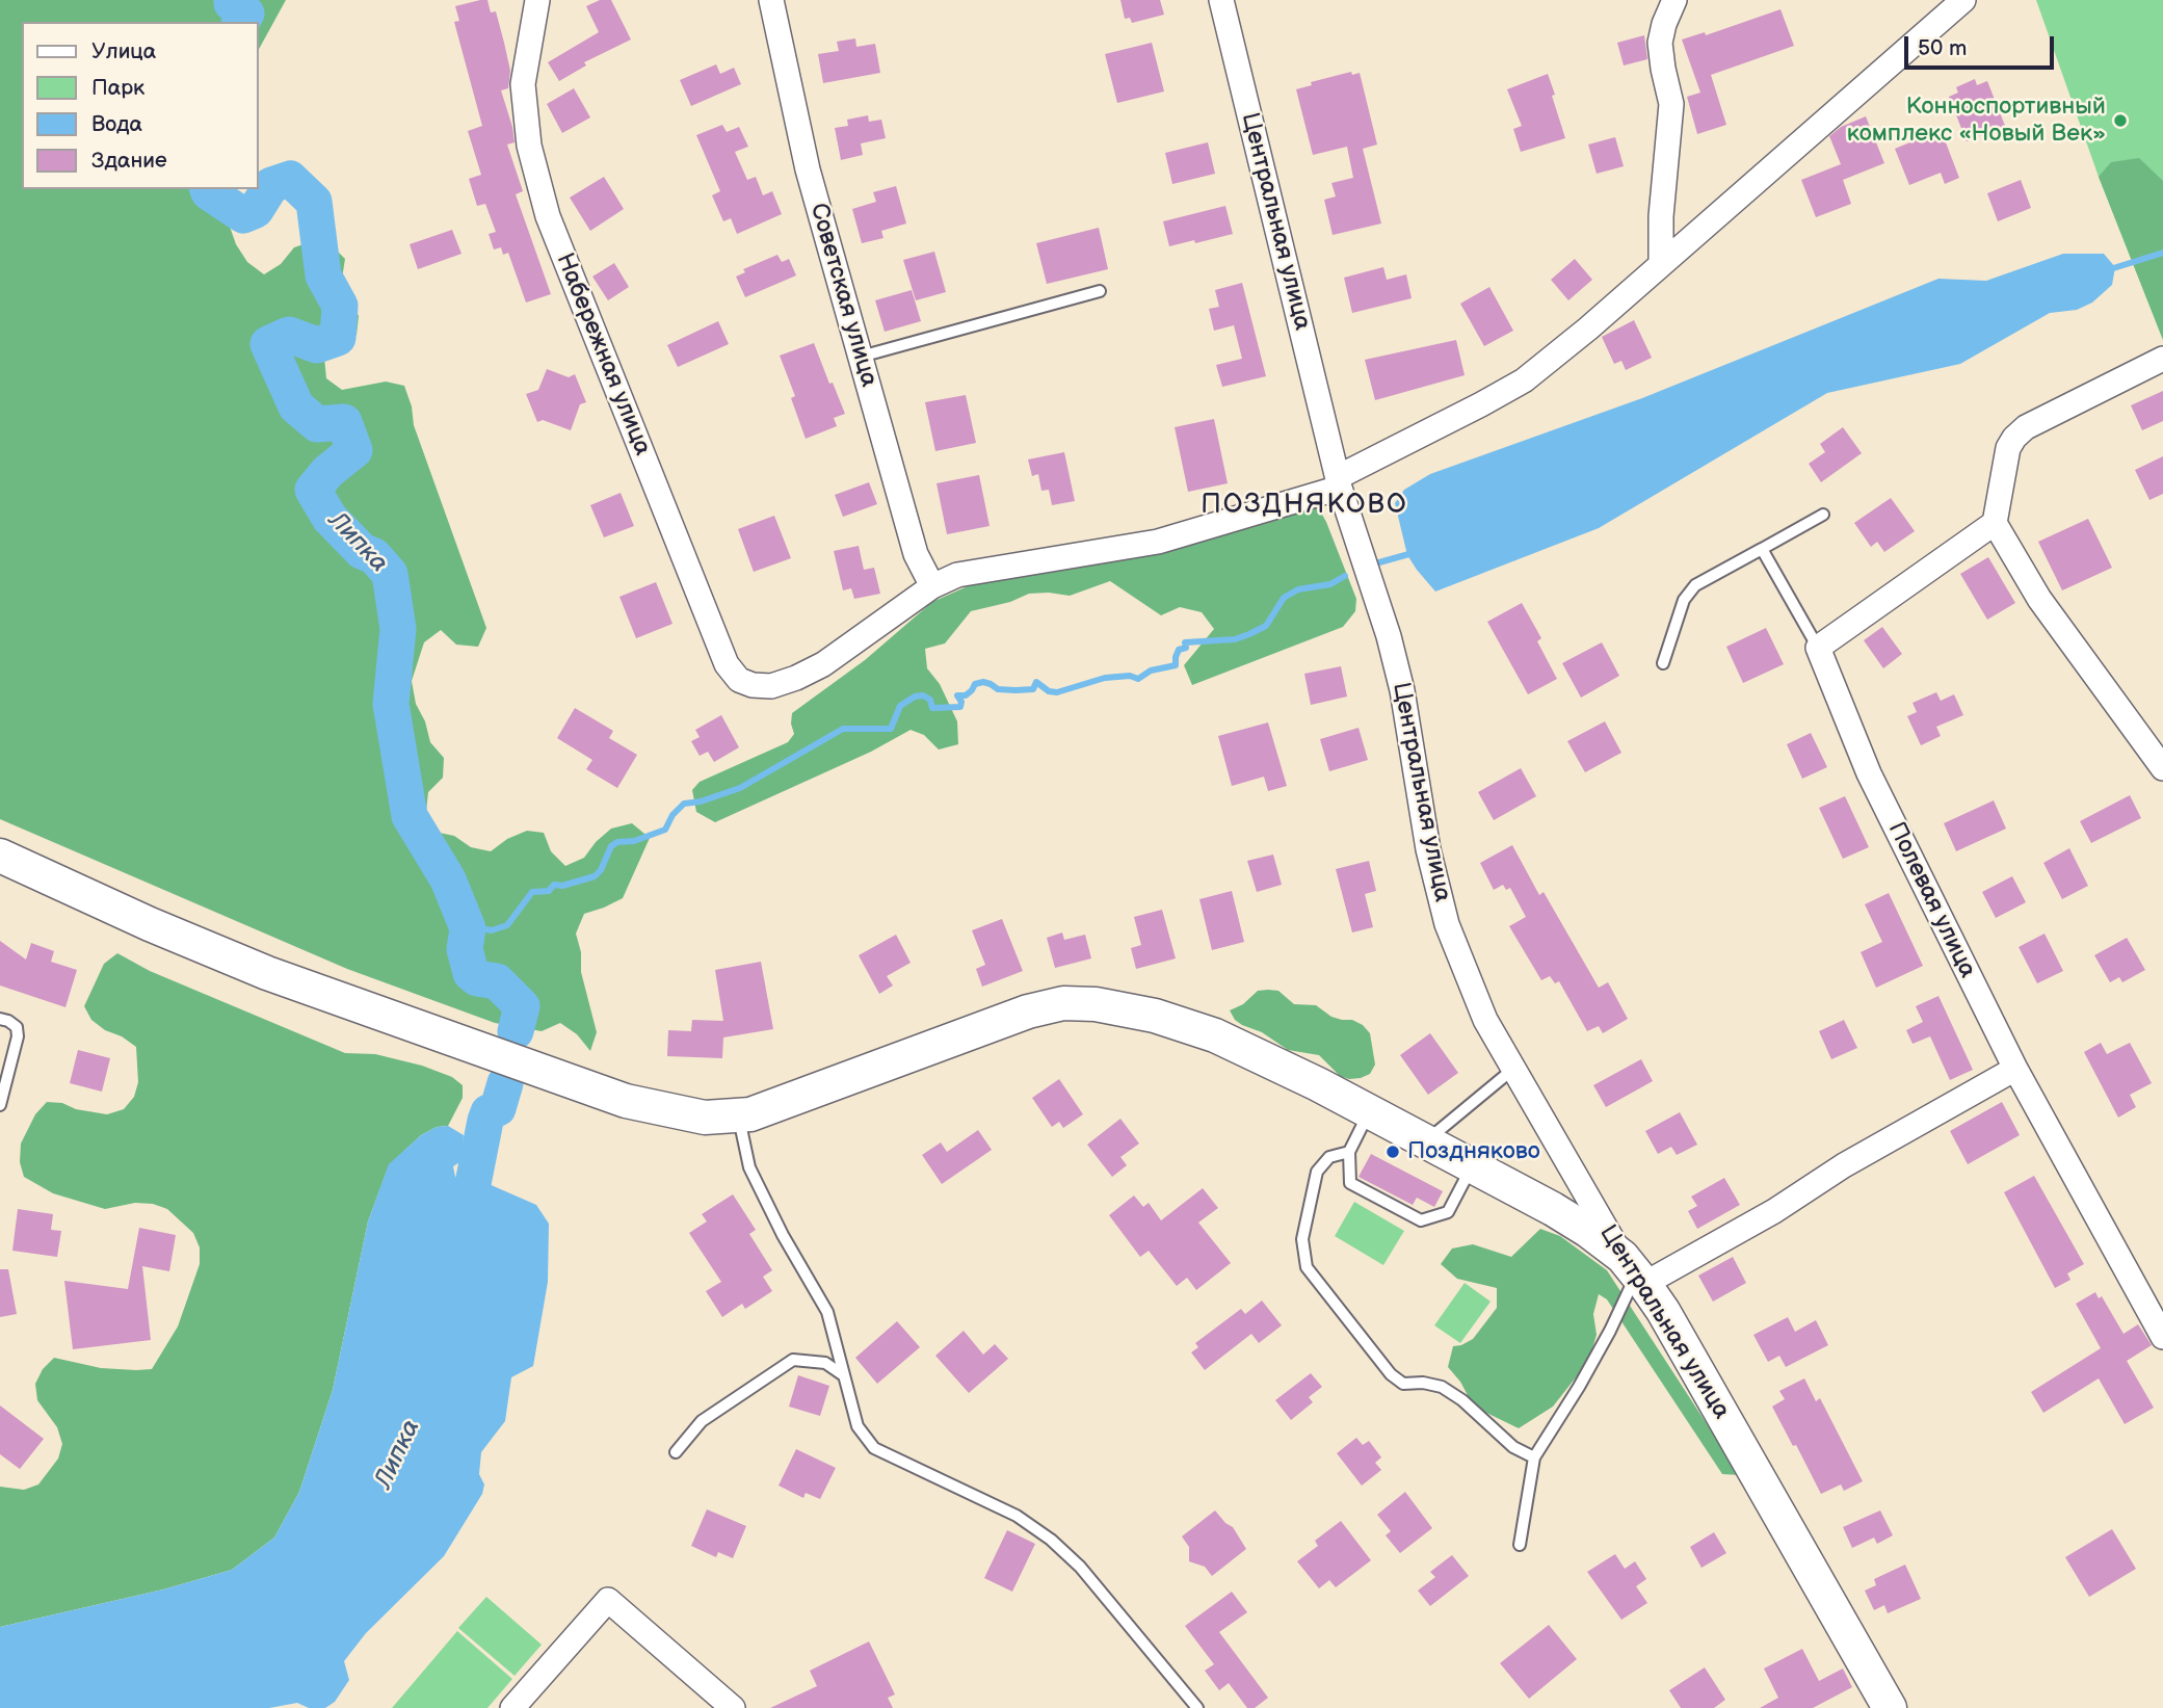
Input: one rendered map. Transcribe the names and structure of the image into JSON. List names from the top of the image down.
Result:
{
  "streets": {
    "street": [
      "Центральная улица",
      "Советская улица",
      "Набережная улица",
      "Полевая улица"
    ]
  },
  "crossings": [
    ["Советская улица", "Набережная улица"]
  ],
  "districts": ["ПОЗДНЯКОВО"],
  "water": ["Липка"],
  "places": ["Конноспортивный комплекс «Новый Век»", "Поздняково"],
  "legend": [
    "Улица",
    "Парк",
    "Вода",
    "Здание"
  ],
  "scale_bar": "50 m"
}
